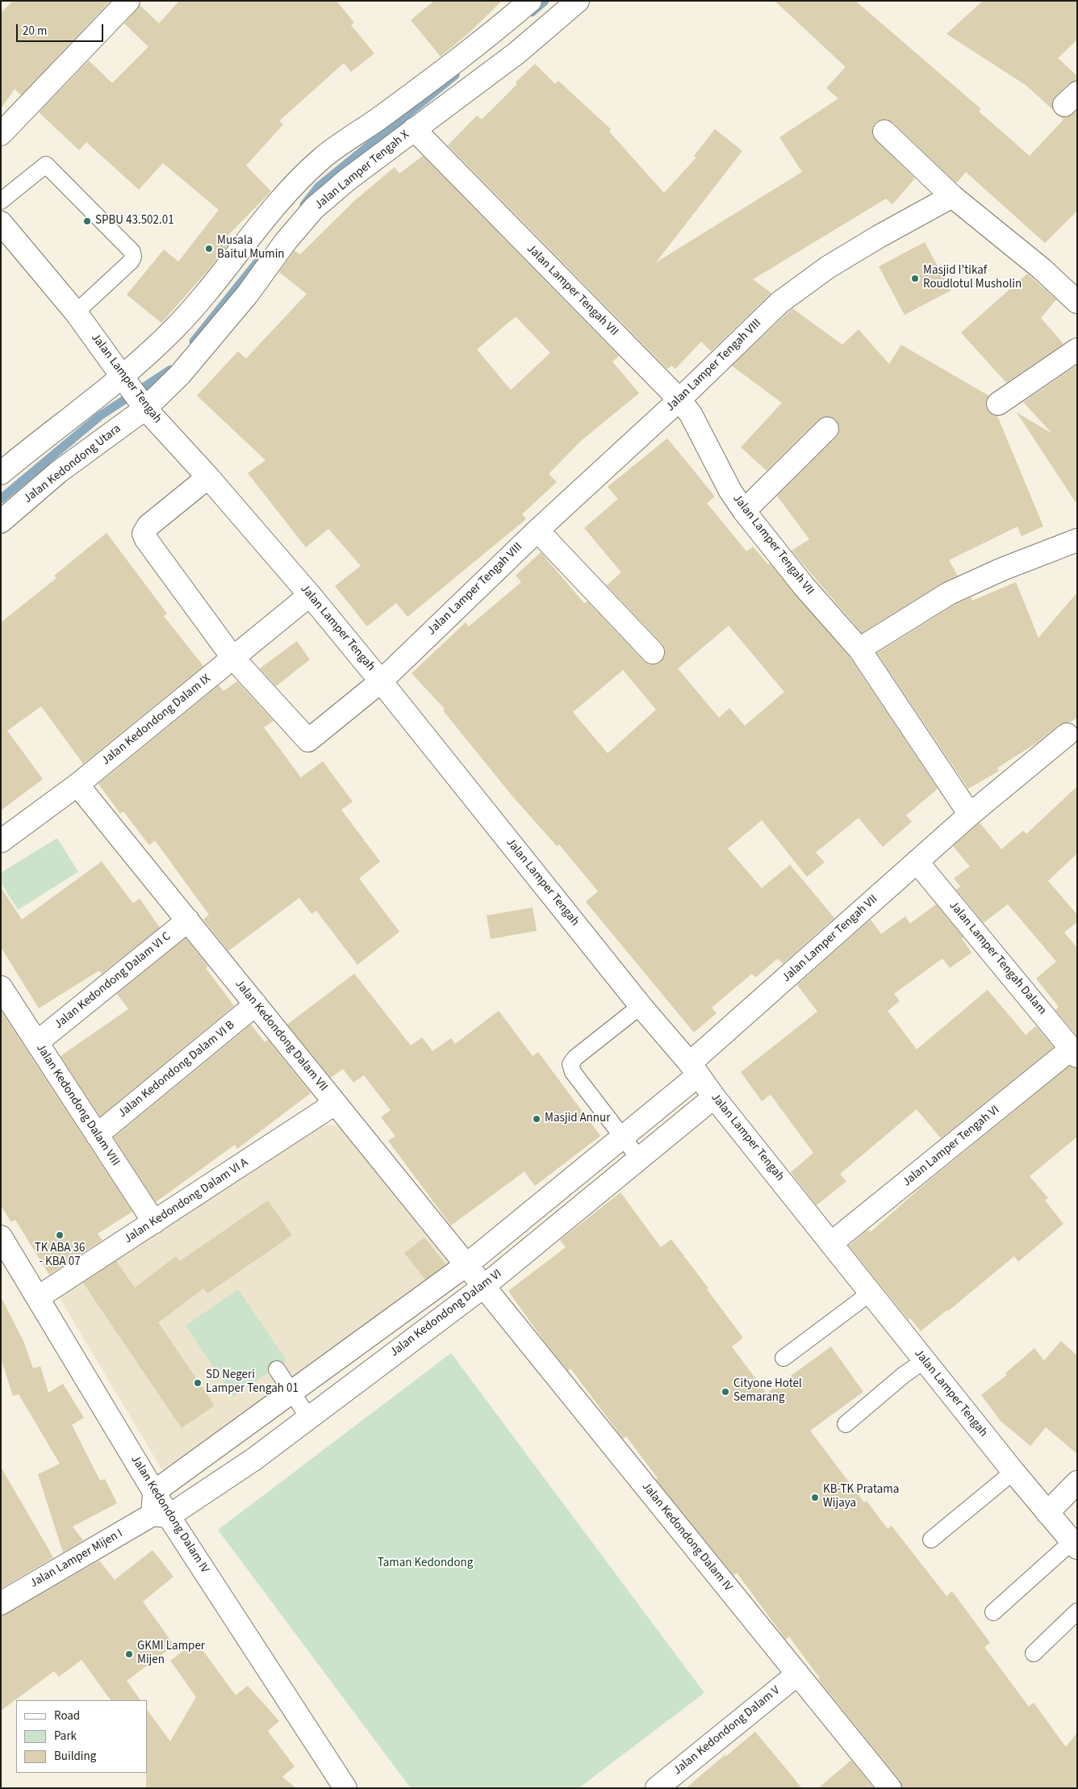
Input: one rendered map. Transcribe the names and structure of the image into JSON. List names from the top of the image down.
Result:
{
  "streets": {
    "street": [
      "Jalan Lamper Tengah X",
      "Jalan Lamper Tengah VII",
      "Jalan Lamper Tengah VIII",
      "Jalan Lamper Tengah",
      "Jalan Kedondong Utara",
      "Jalan Kedondong Dalam IX",
      "Jalan Lamper Tengah Dalam",
      "Jalan Kedondong Dalam VI C",
      "Jalan Kedondong Dalam VII",
      "Jalan Kedondong Dalam VI B",
      "Jalan Kedondong Dalam VIII",
      "Jalan Lamper Tengah VI",
      "Jalan Kedondong Dalam VI A",
      "Jalan Kedondong Dalam VI",
      "Jalan Kedondong Dalam IV",
      "Jalan Lamper Mijen I",
      "Jalan Kedondong Dalam V"
    ]
  },
  "crossings": [
    ["Jalan Lamper Tengah X", "Jalan Lamper Tengah VII"],
    ["Jalan Lamper Tengah X", "Jalan Lamper Tengah"],
    ["Jalan Lamper Tengah X", "Jalan Kedondong Utara"],
    ["Jalan Lamper Tengah VII", "Jalan Lamper Tengah VIII"],
    ["Jalan Lamper Tengah VII", "Jalan Lamper Tengah"],
    ["Jalan Lamper Tengah VII", "Jalan Lamper Tengah Dalam"],
    ["Jalan Lamper Tengah VIII", "Jalan Lamper Tengah"],
    ["Jalan Lamper Tengah VIII", "Jalan Kedondong Dalam IX"],
    ["Jalan Lamper Tengah", "Jalan Kedondong Utara"],
    ["Jalan Lamper Tengah", "Jalan Kedondong Dalam IX"],
    ["Jalan Lamper Tengah", "Jalan Lamper Tengah VI"],
    ["Jalan Lamper Tengah", "Jalan Kedondong Dalam VI"],
    ["Jalan Kedondong Dalam IX", "Jalan Kedondong Dalam VII"],
    ["Jalan Lamper Tengah Dalam", "Jalan Lamper Tengah VI"],
    ["Jalan Kedondong Dalam VI C", "Jalan Kedondong Dalam VII"],
    ["Jalan Kedondong Dalam VI C", "Jalan Kedondong Dalam VIII"],
    ["Jalan Kedondong Dalam VII", "Jalan Kedondong Dalam VI B"],
    ["Jalan Kedondong Dalam VII", "Jalan Kedondong Dalam VI A"],
    ["Jalan Kedondong Dalam VII", "Jalan Kedondong Dalam VI"],
    ["Jalan Kedondong Dalam VII", "Jalan Kedondong Dalam IV"],
    ["Jalan Kedondong Dalam VI B", "Jalan Kedondong Dalam VIII"],
    ["Jalan Kedondong Dalam VIII", "Jalan Kedondong Dalam VI A"],
    ["Jalan Kedondong Dalam VI A", "Jalan Kedondong Dalam IV"],
    ["Jalan Kedondong Dalam VI", "Jalan Kedondong Dalam IV"],
    ["Jalan Kedondong Dalam VI", "Jalan Lamper Mijen I"],
    ["Jalan Kedondong Dalam IV", "Jalan Lamper Mijen I"],
    ["Jalan Kedondong Dalam IV", "Jalan Kedondong Dalam V"]
  ],
  "parks": ["Taman Kedondong"],
  "places": [
    "SPBU 43.502.01",
    "Musala Baitul Mumin",
    "Masjid I'tikaf Roudlotul Musholin",
    "Masjid Annur",
    "TK ABA 36 - KBA 07",
    "SD Negeri Lamper Tengah 01",
    "Cityone Hotel Semarang",
    "KB-TK Pratama Wijaya",
    "GKMI Lamper Mijen"
  ],
  "legend": ["Road", "Park", "Building"],
  "scale_bar": "20 m"
}
